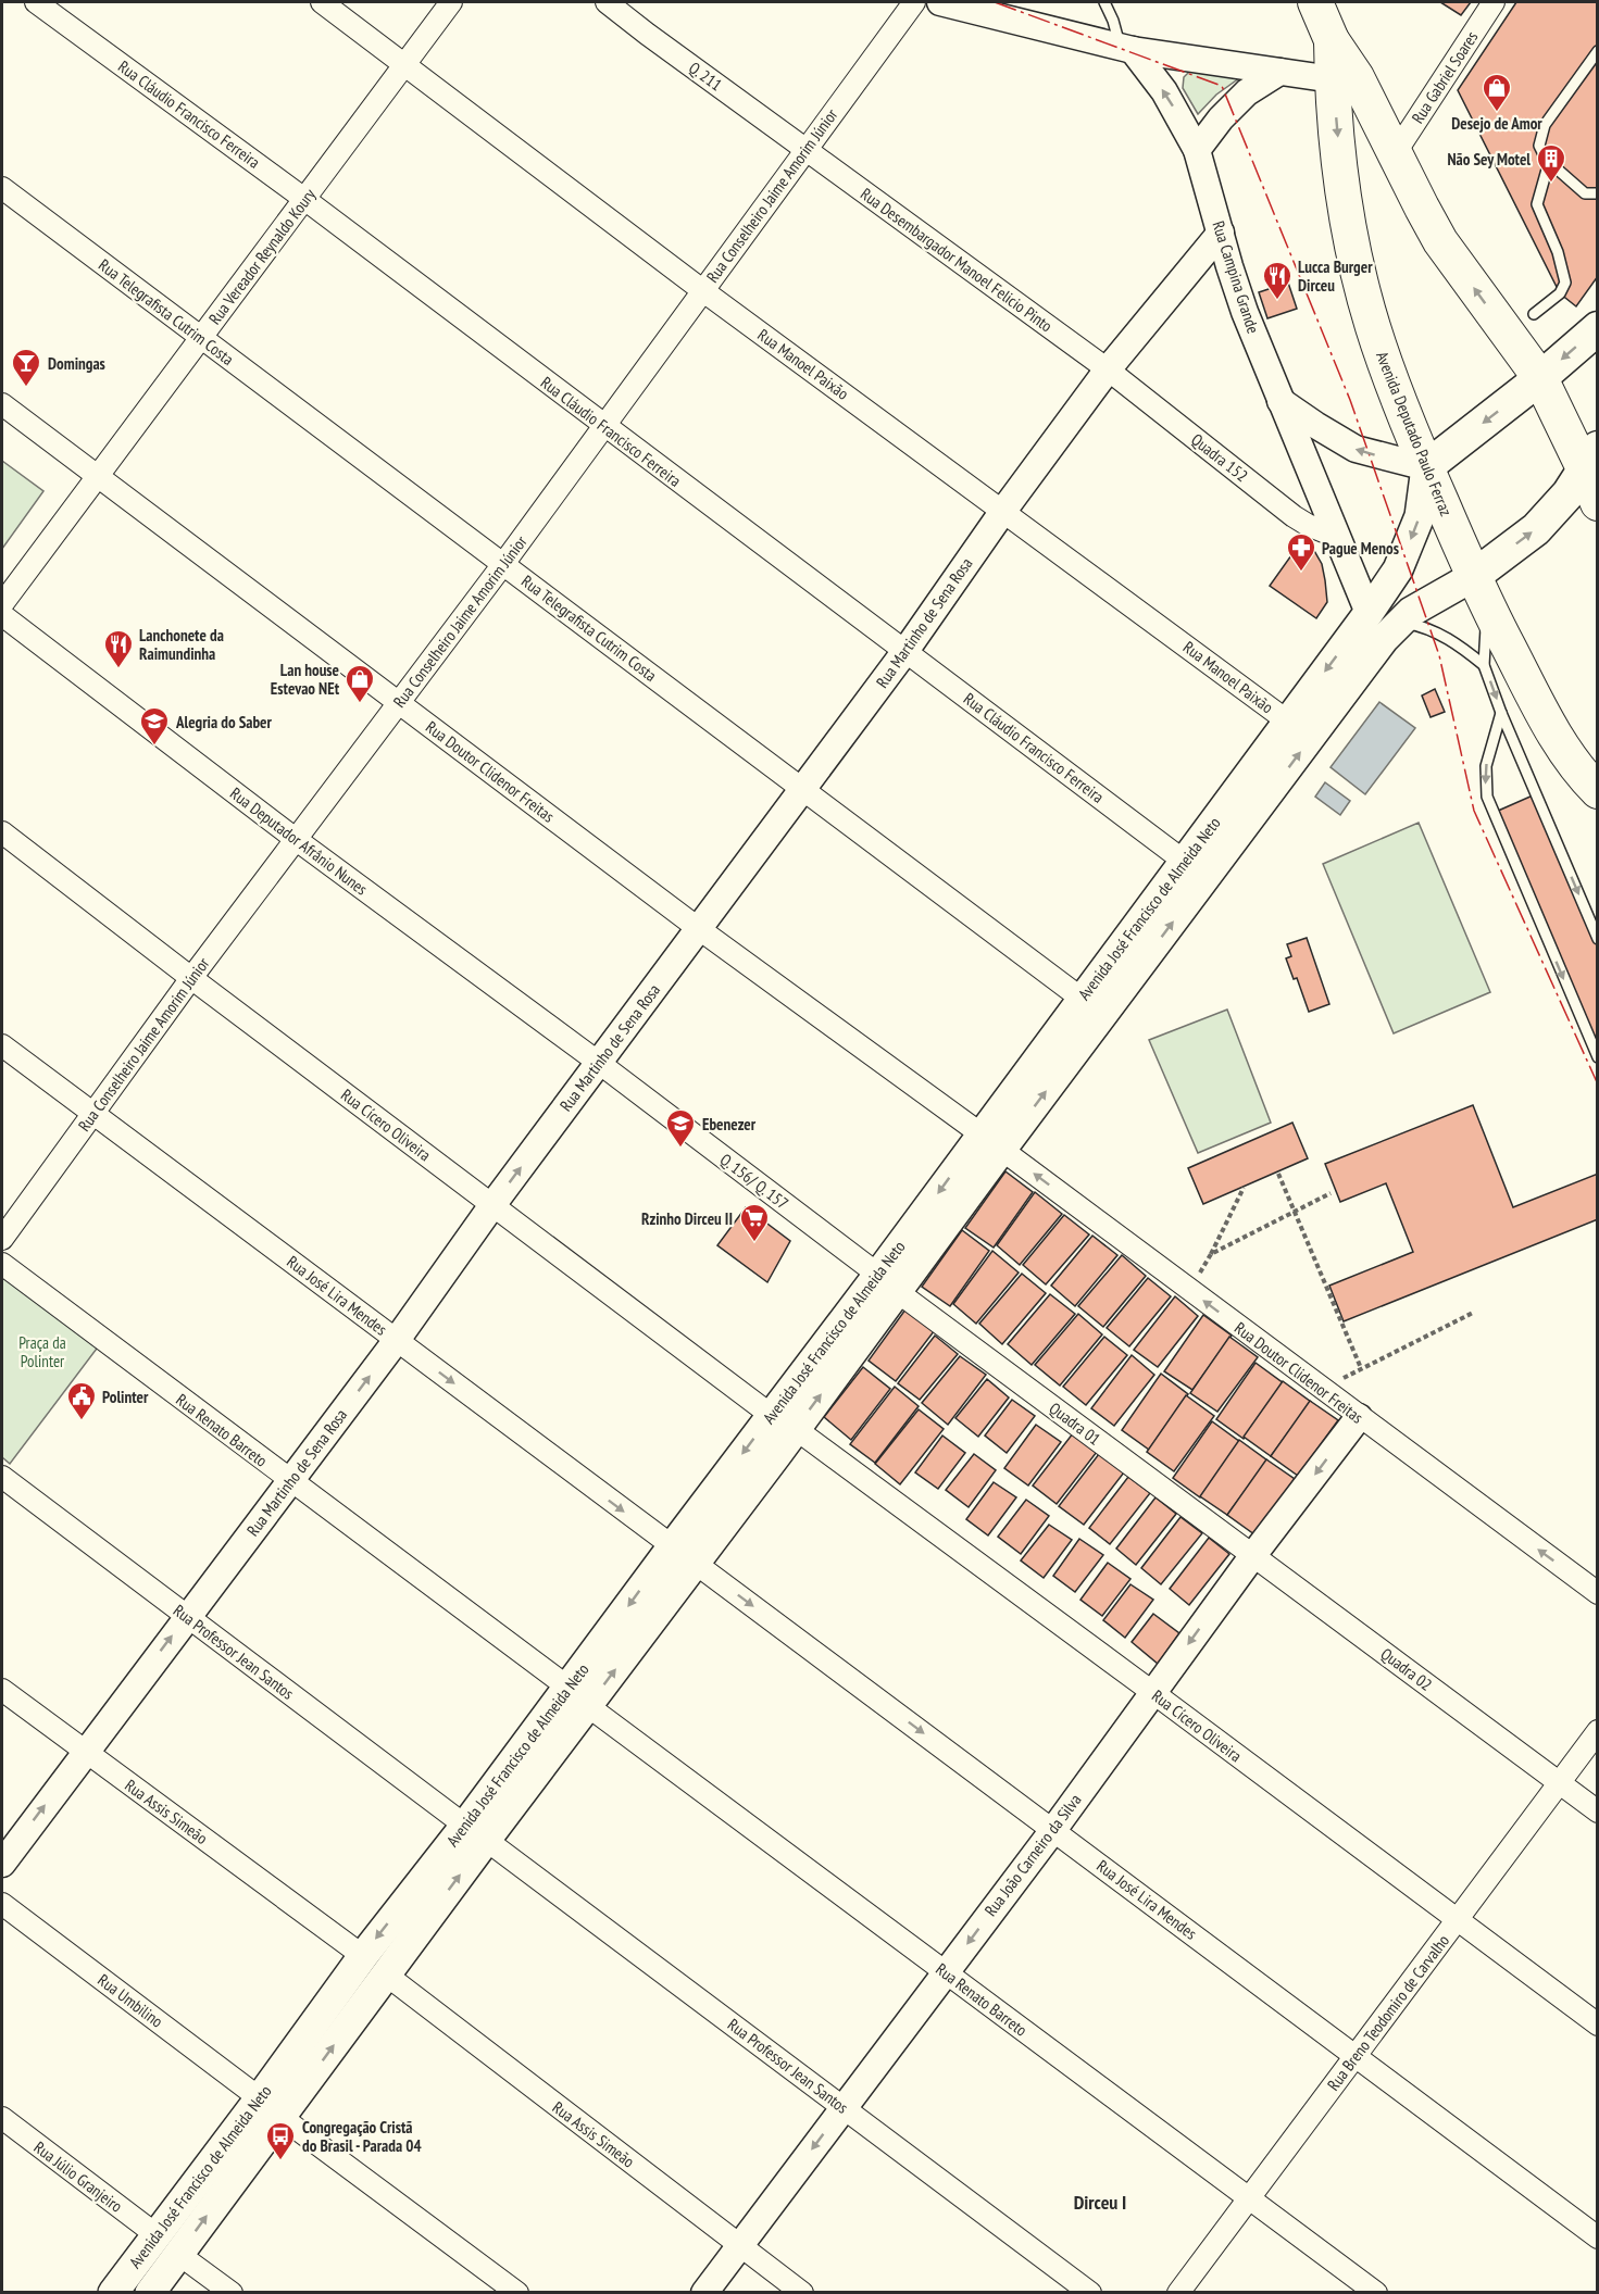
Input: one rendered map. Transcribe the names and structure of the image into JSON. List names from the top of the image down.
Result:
{
  "streets": {
    "highway": ["Avenida Deputado Paulo Ferraz"],
    "main road": ["Avenida José Francisco de Almeida Neto"],
    "street": [
      "Q. 211",
      "Rua Gabriel Soares",
      "Rua Cláudio Francisco Ferreira",
      "Rua Conselheiro Jaime Amorim Júnior",
      "Rua Vereador Reynaldo Koury",
      "Rua Desembargador Manoel Felicio Pinto",
      "Rua Campina Grande",
      "Rua Telegrafista Cutrim Costa",
      "Rua Manoel Paixão",
      "Quadra 152",
      "Rua Martinho de Sena Rosa",
      "Rua Doutor Clidenor Freitas",
      "Rua Deputador Afrânio Nunes",
      "Rua Cícero Oliveira",
      "Q. 156/ Q. 157",
      "Rua José Lira Mendes",
      "Quadra 01",
      "Rua Renato Barreto",
      "Rua Professor Jean Santos",
      "Quadra 02",
      "Rua Assis Simeão",
      "Rua João Carneiro da Silva",
      "Rua Umbilino",
      "Rua Breno Teodomiro de Carvalho",
      "Rua Júlio Granjeiro"
    ]
  },
  "crossings": [
    ["Q. 211", "Rua Conselheiro Jaime Amorim Júnior"],
    ["Q. 211", "Rua Desembargador Manoel Felicio Pinto"],
    ["Rua Gabriel Soares", "Avenida Deputado Paulo Ferraz"],
    ["Rua Cláudio Francisco Ferreira", "Rua Conselheiro Jaime Amorim Júnior"],
    ["Rua Cláudio Francisco Ferreira", "Rua Vereador Reynaldo Koury"],
    ["Rua Cláudio Francisco Ferreira", "Rua Martinho de Sena Rosa"],
    ["Rua Cláudio Francisco Ferreira", "Avenida José Francisco de Almeida Neto"],
    ["Rua Conselheiro Jaime Amorim Júnior", "Rua Desembargador Manoel Felicio Pinto"],
    ["Rua Conselheiro Jaime Amorim Júnior", "Rua Telegrafista Cutrim Costa"],
    ["Rua Conselheiro Jaime Amorim Júnior", "Rua Manoel Paixão"],
    ["Rua Conselheiro Jaime Amorim Júnior", "Rua Doutor Clidenor Freitas"],
    ["Rua Conselheiro Jaime Amorim Júnior", "Rua Deputador Afrânio Nunes"],
    ["Rua Conselheiro Jaime Amorim Júnior", "Rua Cícero Oliveira"],
    ["Rua Conselheiro Jaime Amorim Júnior", "Rua José Lira Mendes"],
    ["Rua Vereador Reynaldo Koury", "Rua Telegrafista Cutrim Costa"],
    ["Rua Vereador Reynaldo Koury", "Rua Manoel Paixão"],
    ["Rua Vereador Reynaldo Koury", "Rua Doutor Clidenor Freitas"],
    ["Rua Desembargador Manoel Felicio Pinto", "Quadra 152"],
    ["Rua Desembargador Manoel Felicio Pinto", "Rua Martinho de Sena Rosa"],
    ["Rua Campina Grande", "Quadra 152"],
    ["Rua Campina Grande", "Rua Martinho de Sena Rosa"],
    ["Rua Campina Grande", "Avenida José Francisco de Almeida Neto"],
    ["Rua Telegrafista Cutrim Costa", "Rua Martinho de Sena Rosa"],
    ["Rua Telegrafista Cutrim Costa", "Avenida José Francisco de Almeida Neto"],
    ["Rua Manoel Paixão", "Rua Martinho de Sena Rosa"],
    ["Rua Manoel Paixão", "Avenida José Francisco de Almeida Neto"],
    ["Avenida Deputado Paulo Ferraz", "Avenida José Francisco de Almeida Neto"],
    ["Quadra 152", "Rua Martinho de Sena Rosa"],
    ["Rua Martinho de Sena Rosa", "Rua Doutor Clidenor Freitas"],
    ["Rua Martinho de Sena Rosa", "Rua Deputador Afrânio Nunes"],
    ["Rua Martinho de Sena Rosa", "Rua Cícero Oliveira"],
    ["Rua Martinho de Sena Rosa", "Q. 156/ Q. 157"],
    ["Rua Martinho de Sena Rosa", "Rua José Lira Mendes"],
    ["Rua Martinho de Sena Rosa", "Rua Renato Barreto"],
    ["Rua Martinho de Sena Rosa", "Rua Professor Jean Santos"],
    ["Rua Martinho de Sena Rosa", "Rua Assis Simeão"],
    ["Rua Doutor Clidenor Freitas", "Avenida José Francisco de Almeida Neto"],
    ["Rua Doutor Clidenor Freitas", "Rua João Carneiro da Silva"],
    ["Rua Deputador Afrânio Nunes", "Q. 156/ Q. 157"],
    ["Avenida José Francisco de Almeida Neto", "Rua Cícero Oliveira"],
    ["Avenida José Francisco de Almeida Neto", "Q. 156/ Q. 157"],
    ["Avenida José Francisco de Almeida Neto", "Rua José Lira Mendes"],
    ["Avenida José Francisco de Almeida Neto", "Quadra 01"],
    ["Avenida José Francisco de Almeida Neto", "Rua Renato Barreto"],
    ["Avenida José Francisco de Almeida Neto", "Rua Professor Jean Santos"],
    ["Avenida José Francisco de Almeida Neto", "Rua Assis Simeão"],
    ["Avenida José Francisco de Almeida Neto", "Rua Umbilino"],
    ["Avenida José Francisco de Almeida Neto", "Rua Júlio Granjeiro"],
    ["Rua Cícero Oliveira", "Rua João Carneiro da Silva"],
    ["Rua Cícero Oliveira", "Rua Breno Teodomiro de Carvalho"],
    ["Q. 156/ Q. 157", "Quadra 01"],
    ["Rua José Lira Mendes", "Rua João Carneiro da Silva"],
    ["Rua José Lira Mendes", "Rua Breno Teodomiro de Carvalho"],
    ["Quadra 01", "Quadra 02"],
    ["Quadra 01", "Rua João Carneiro da Silva"],
    ["Rua Renato Barreto", "Rua João Carneiro da Silva"],
    ["Rua Renato Barreto", "Rua Breno Teodomiro de Carvalho"],
    ["Rua Professor Jean Santos", "Rua João Carneiro da Silva"],
    ["Quadra 02", "Rua João Carneiro da Silva"],
    ["Quadra 02", "Rua Breno Teodomiro de Carvalho"],
    ["Rua Assis Simeão", "Rua João Carneiro da Silva"]
  ],
  "one_way": ["Rua Doutor Clidenor Freitas", "Rua José Lira Mendes", "Rua João Carneiro da Silva"],
  "districts": ["Dirceu I"],
  "parks": ["Praça da Polinter"],
  "places": {
    "shop": ["Desejo de Amor", "Lan house Estevao NEt"],
    "building": ["Não Sey Motel"],
    "restaurant": ["Lucca Burger Dirceu", "Lanchonete da Raimundinha"],
    "bar": ["Domingas"],
    "pharmacy": ["Pague Menos"],
    "school or university": ["Alegria do Saber", "Ebenezer"],
    "supermarket": ["Rzinho Dirceu II"],
    "public building": ["Polinter"],
    "bus stop": ["Congregação Cristã do Brasil - Parada 04"]
  }
}
